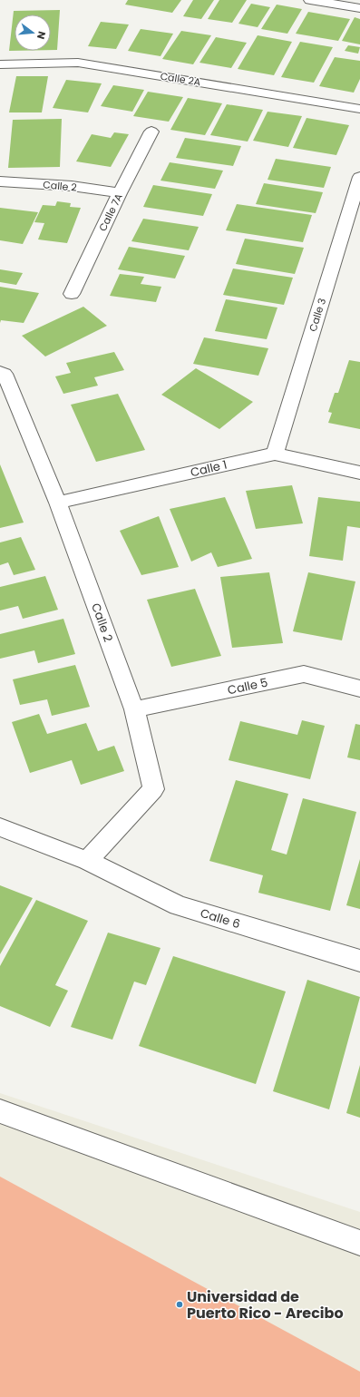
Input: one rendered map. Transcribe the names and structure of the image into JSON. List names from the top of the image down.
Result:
{
  "streets": {
    "street": [
      "Calle 2A",
      "Calle 2",
      "Calle 7A",
      "Calle 3",
      "Calle 1",
      "Calle 5",
      "Calle 6"
    ]
  },
  "crossings": [
    ["Calle 2", "Calle 7A"],
    ["Calle 2", "Calle 1"],
    ["Calle 2", "Calle 5"],
    ["Calle 2", "Calle 6"],
    ["Calle 3", "Calle 1"]
  ],
  "places": ["Universidad de Puerto Rico - Arecibo"],
  "north": "right"
}
